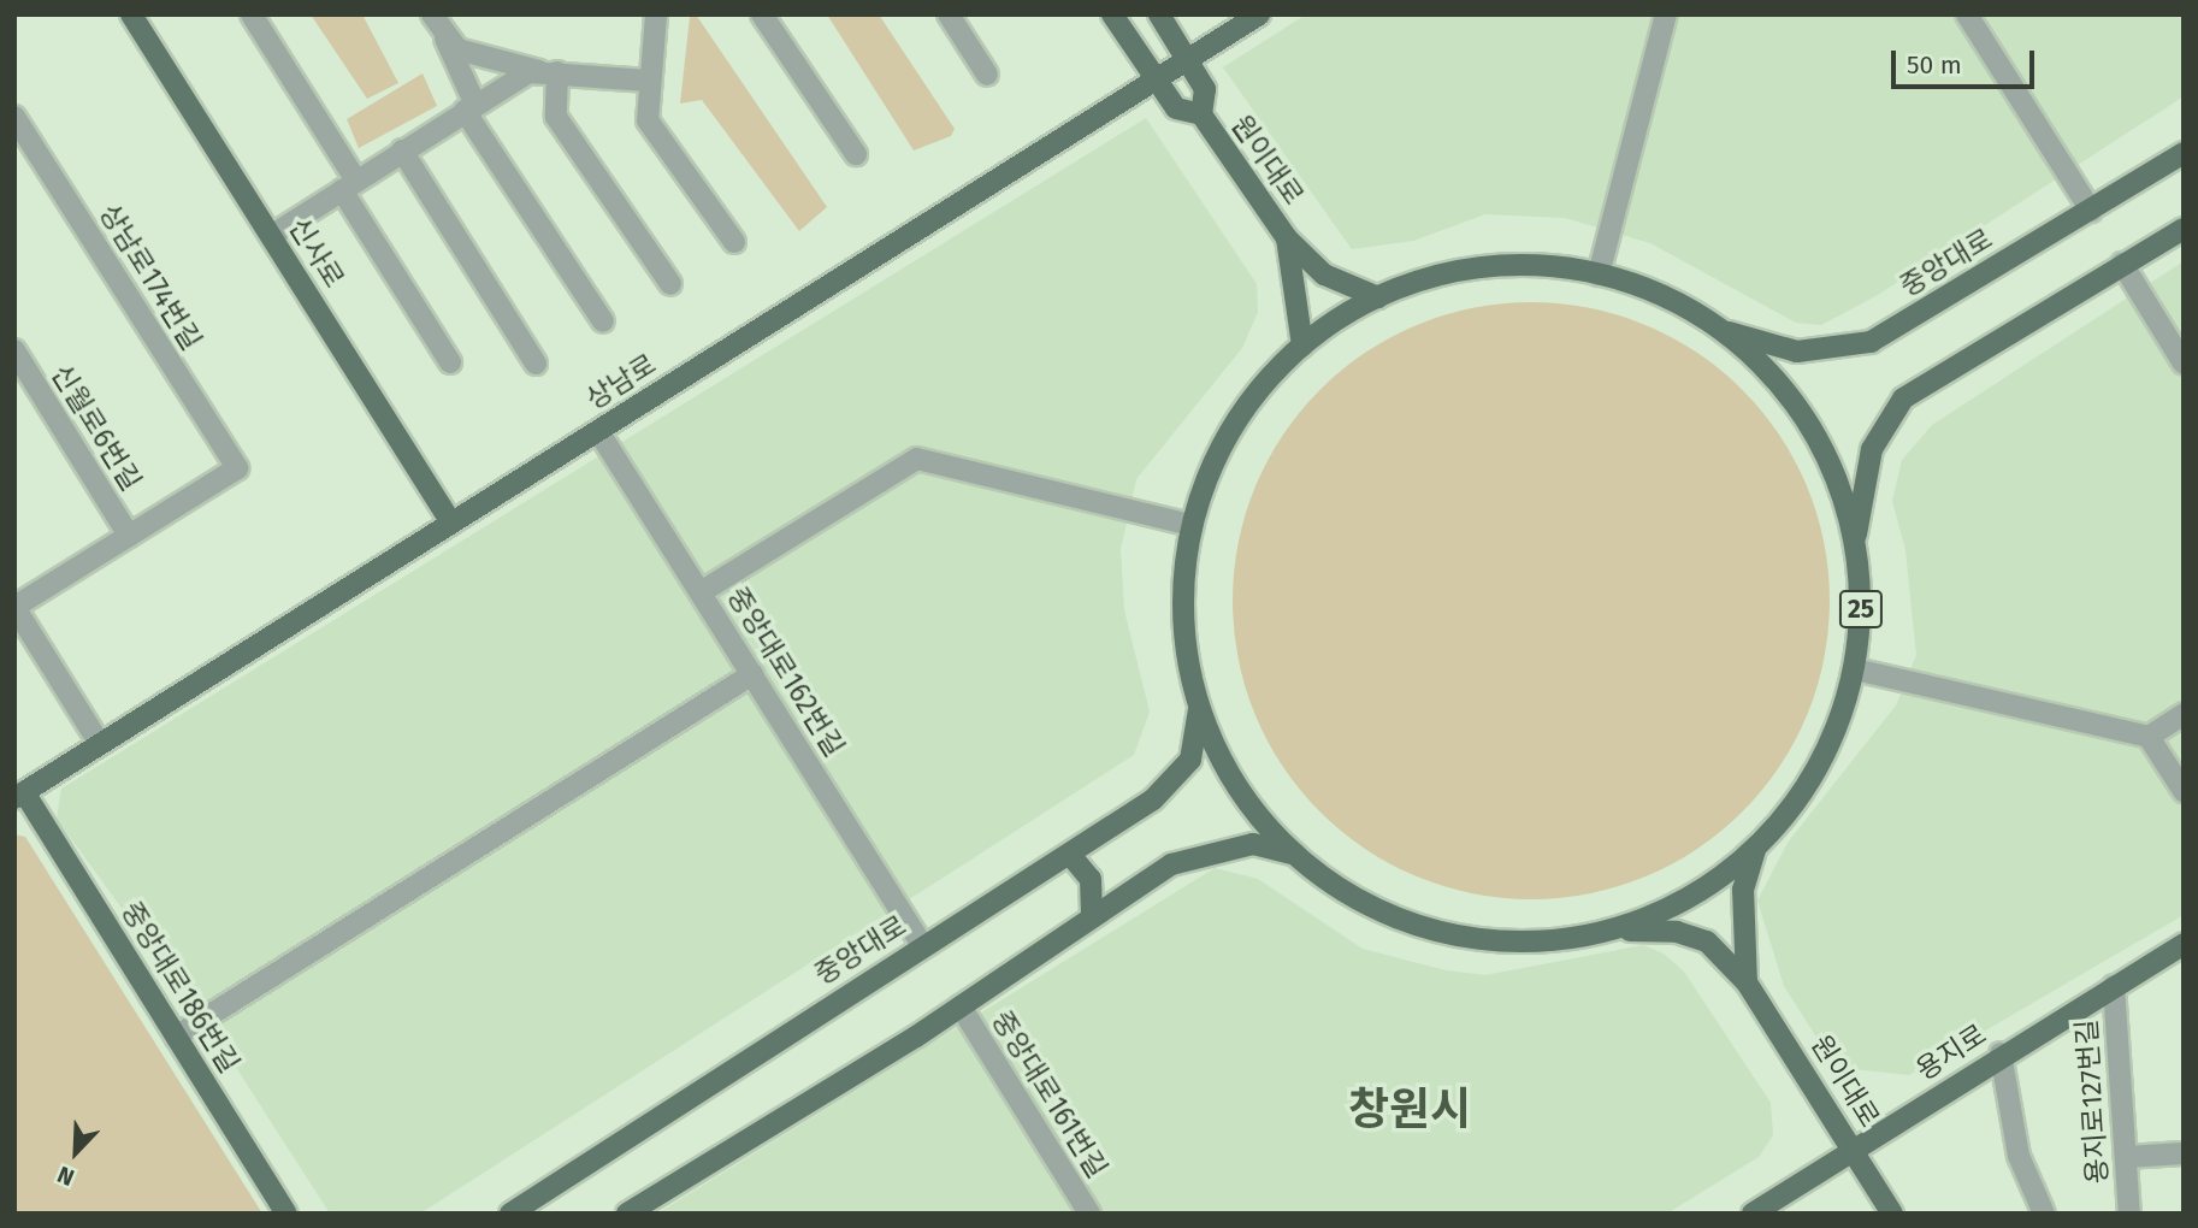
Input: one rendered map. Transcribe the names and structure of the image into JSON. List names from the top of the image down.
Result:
{
  "streets": {
    "main road": [
      "원이대로",
      "신사로",
      "중앙대로",
      "상남로",
      "25",
      "중앙대로186번길",
      "용지로"
    ],
    "street": [
      "상남로174번길",
      "신월로6번길",
      "중앙대로162번길",
      "중앙대로161번길",
      "용지로127번길"
    ]
  },
  "crossings": [
    ["원이대로", "상남로"],
    ["원이대로", "25"],
    ["원이대로", "용지로"],
    ["신사로", "상남로"],
    ["중앙대로", "25"],
    ["중앙대로", "중앙대로162번길"],
    ["상남로174번길", "신월로6번길"],
    ["상남로", "중앙대로162번길"],
    ["상남로", "중앙대로186번길"],
    ["용지로", "용지로127번길"]
  ],
  "districts": ["창원시"],
  "scale_bar": "50 m",
  "north": "bottom left"
}
